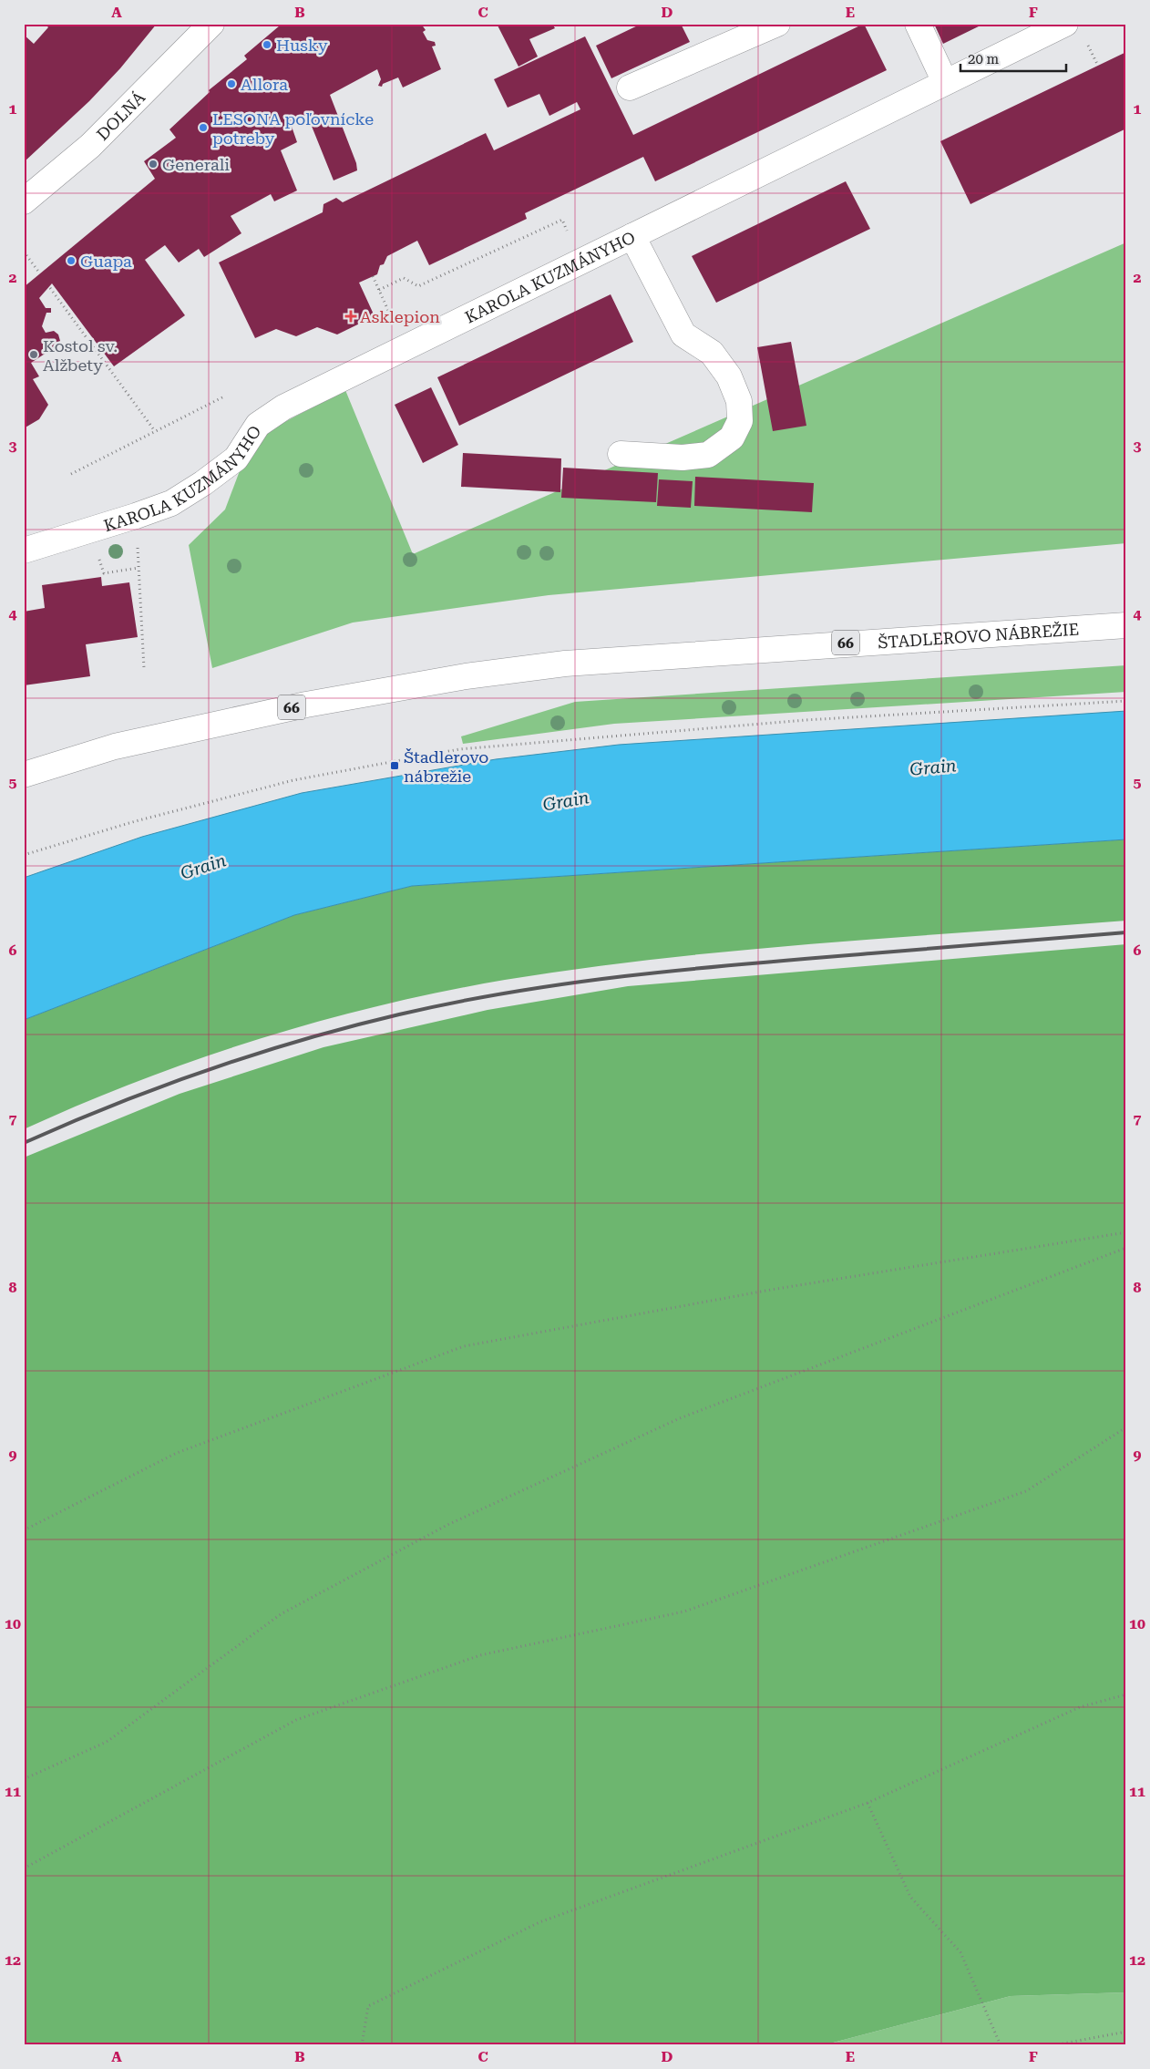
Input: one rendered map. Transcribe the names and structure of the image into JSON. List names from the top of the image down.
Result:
{
  "streets": {
    "street": [
      "DOLNÁ",
      "KAROLA KUZMÁNYHO",
      "ŠTADLEROVO NÁBREŽIE",
      "66"
    ]
  },
  "water": ["Grain"],
  "places": {
    "other": [
      "Husky",
      "Allora",
      "LESONA poľovnícke potreby",
      "Generali",
      "Guapa",
      "Kostol sv. Alžbety"
    ],
    "health": ["Asklepion"],
    "transit": ["Štadlerovo nábrežie"]
  },
  "scale_bar": "20 m",
  "grid": {
    "columns": [
      "A",
      "B",
      "C",
      "D",
      "E",
      "F"
    ],
    "rows": [
      "1",
      "2",
      "3",
      "4",
      "5",
      "6",
      "7",
      "8",
      "9",
      "10",
      "11",
      "12"
    ]
  }
}
